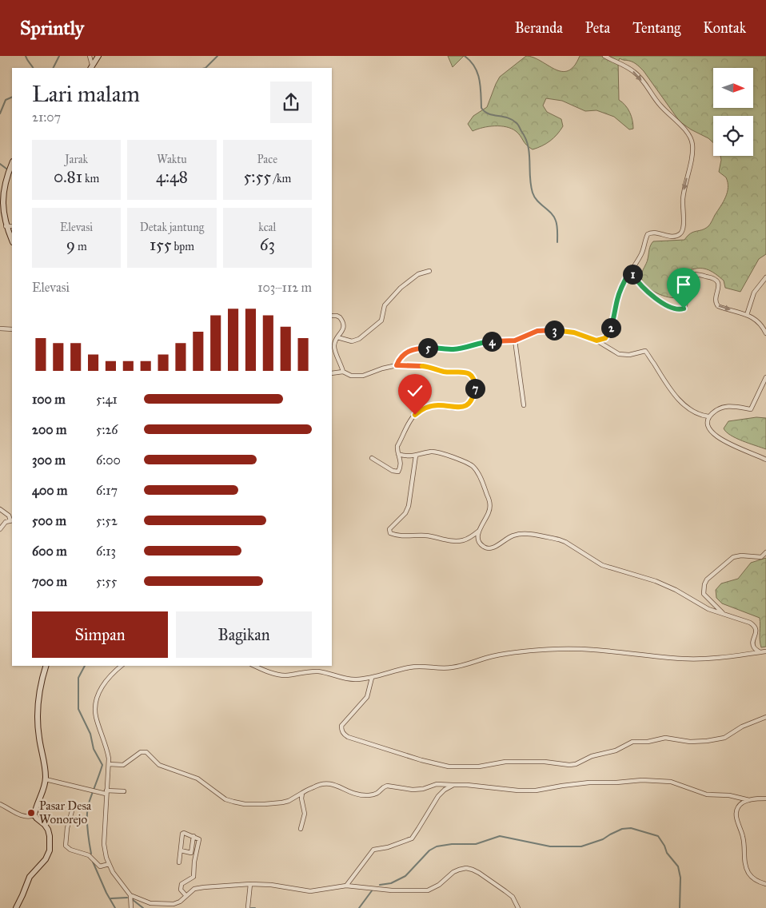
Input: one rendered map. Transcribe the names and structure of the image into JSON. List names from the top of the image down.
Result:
{
  "places": ["Pasar Desa Wonorejo"],
  "north": "right",
  "page": {
    "header": "Sprintly",
    "nav": [
      "Beranda",
      "Peta",
      "Tentang",
      "Kontak"
    ],
    "heading": ["Lari malam", "21:07"],
    "stats": [
      ["Jarak", "0.81 km"],
      ["Waktu", "4:48"],
      ["Pace", "5:55 /km"],
      ["Elevasi", "9 m"],
      ["Detak jantung", "155 bpm"],
      ["kcal", "63"]
    ],
    "pins": [
      "1",
      "2",
      "3",
      "4",
      "5",
      "7"
    ],
    "chart": ["Elevasi", "103–112 m"],
    "list": [
      {
        "name": "100 m",
        "note": "5:41"
      },
      {
        "name": "200 m",
        "note": "5:26"
      },
      {
        "name": "300 m",
        "note": "6:00"
      },
      {
        "name": "400 m",
        "note": "6:17"
      },
      {
        "name": "500 m",
        "note": "5:52"
      },
      {
        "name": "600 m",
        "note": "6:13"
      },
      {
        "name": "700 m",
        "note": "5:55"
      }
    ],
    "buttons": ["Simpan", "Bagikan"]
  }
}
